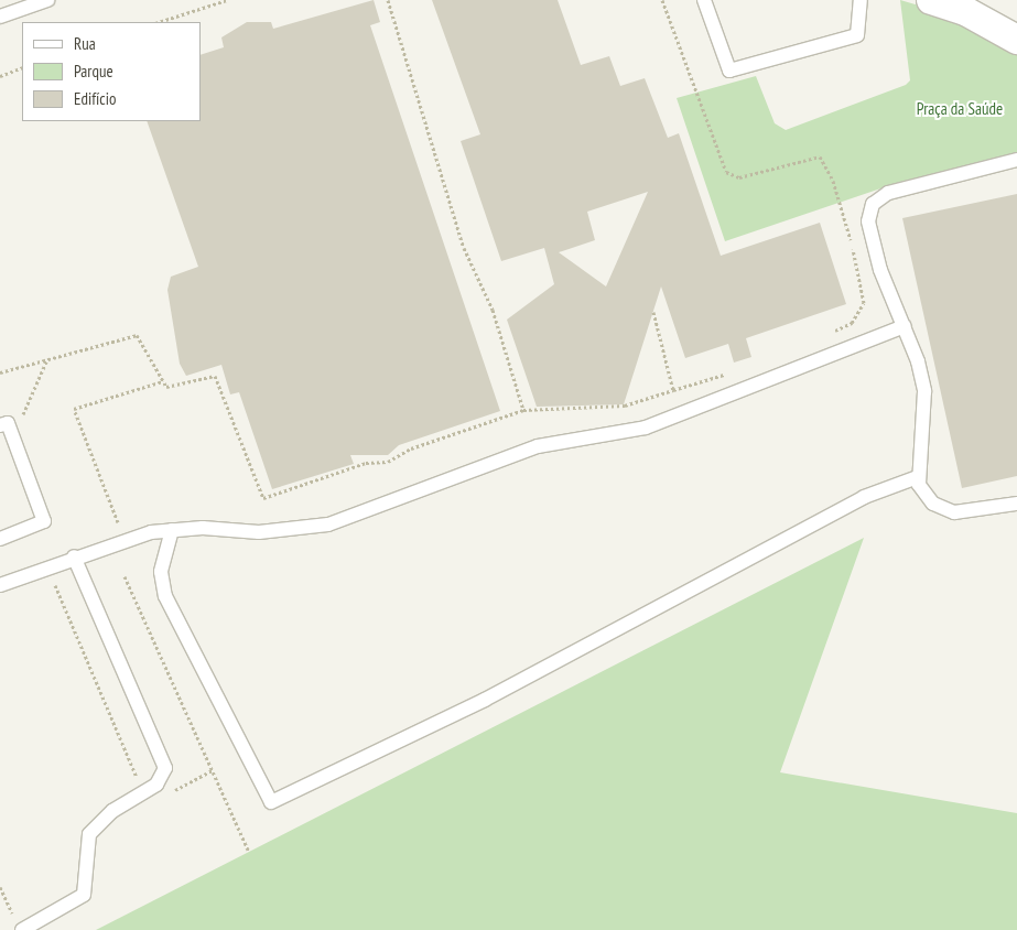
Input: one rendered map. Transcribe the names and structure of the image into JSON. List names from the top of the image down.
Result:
{
  "parks": ["Praça da Saúde"],
  "legend": ["Rua", "Parque", "Edifício"]
}
